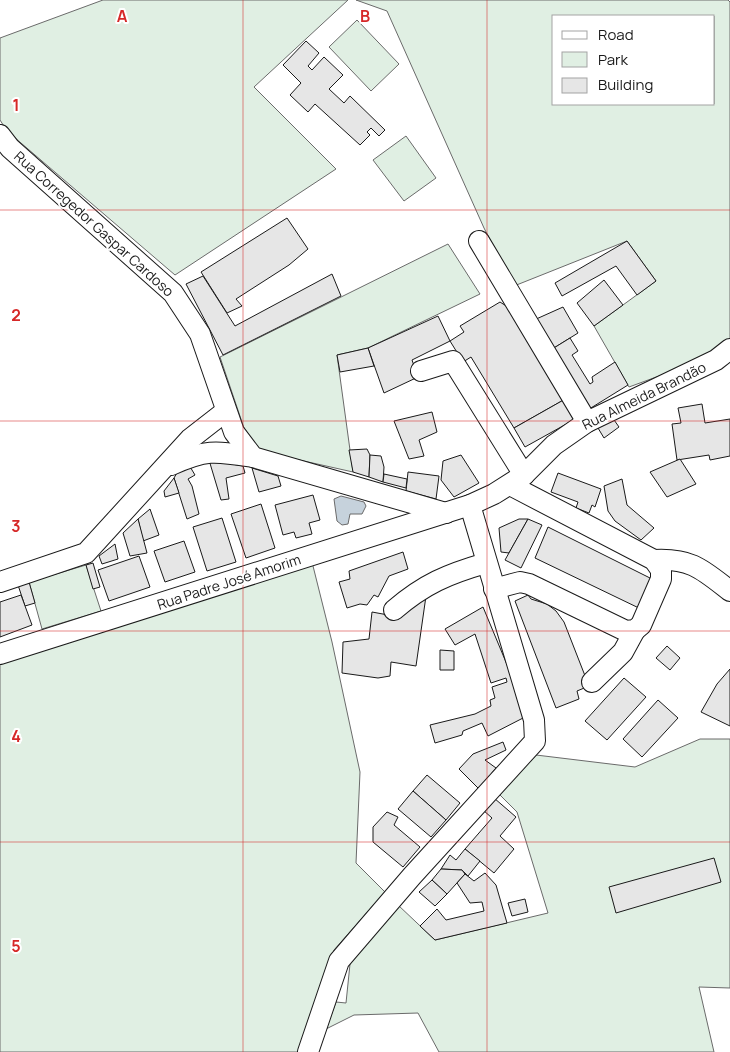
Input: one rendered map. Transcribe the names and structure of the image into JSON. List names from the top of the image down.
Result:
{
  "streets": {
    "street": ["Rua Corregedor Gaspar Cardoso", "Rua Almeida Brandão", "Rua Padre José Amorim"]
  },
  "crossings": [
    ["Rua Almeida Brandão", "Rua Padre José Amorim"]
  ],
  "legend": ["Road", "Park", "Building"],
  "grid": {
    "columns": ["A", "B"],
    "rows": [
      "1",
      "2",
      "3",
      "4",
      "5"
    ]
  }
}
